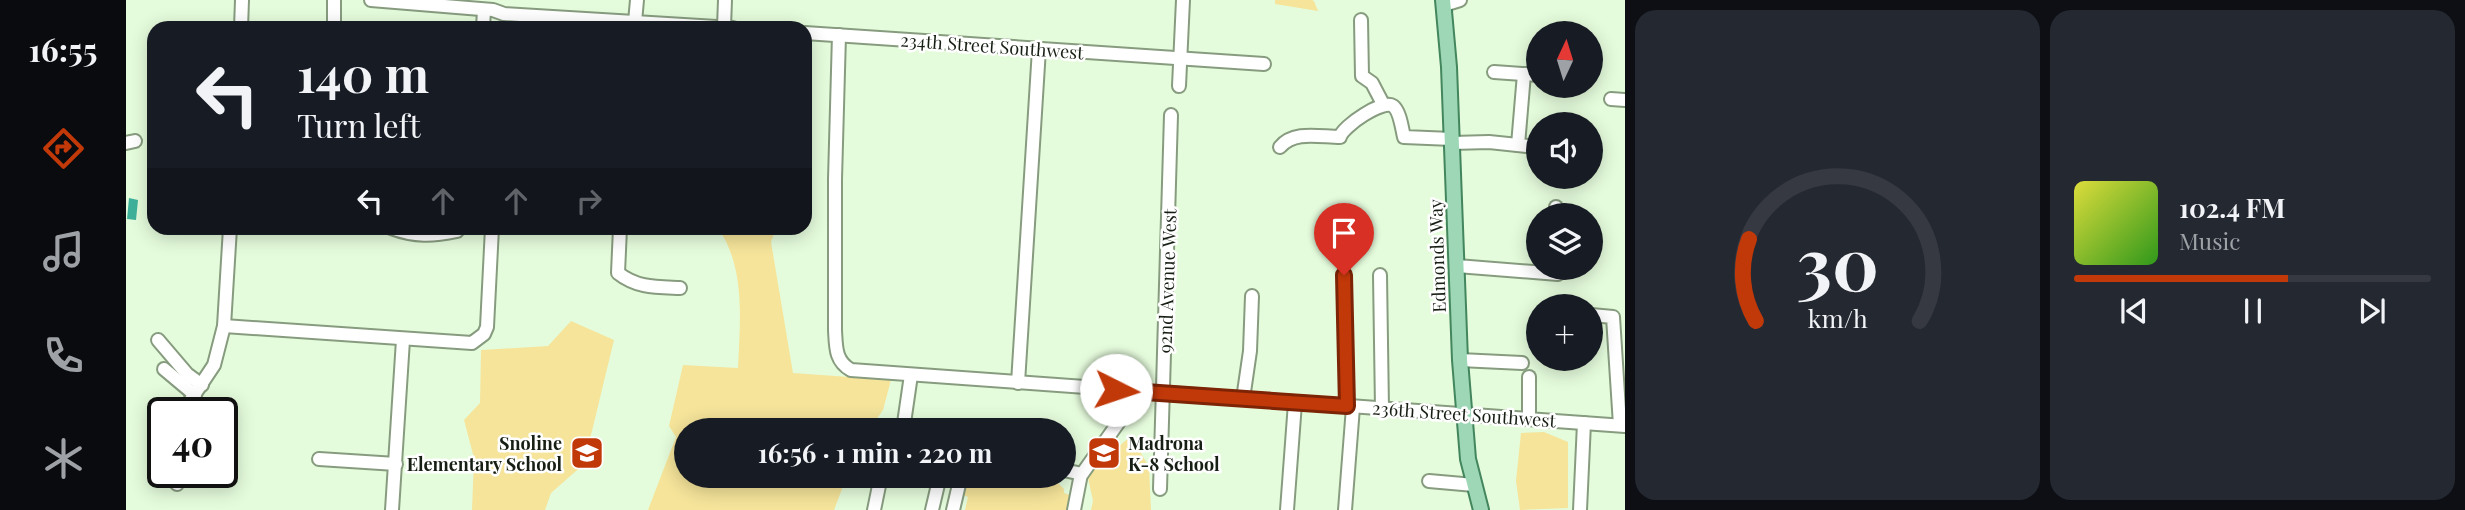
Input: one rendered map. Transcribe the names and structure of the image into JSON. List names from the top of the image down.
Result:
{
  "streets": {
    "main road": ["Edmonds Way"],
    "street": ["234th Street Southwest", "92nd Avenue West", "236th Street Southwest"]
  },
  "crossings": [
    ["234th Street Southwest", "236th Street Southwest"],
    ["Edmonds Way", "236th Street Southwest"],
    ["92nd Avenue West", "236th Street Southwest"]
  ],
  "places": {
    "school or university": ["Snoline Elementary School", "Madrona K-8 School"]
  },
  "north": "top",
  "page": {
    "tabs": "16:55",
    "map_buttons": "+",
    "turn": ["140 m", "Turn left"],
    "song": ["102.4 FM", "Music"],
    "limit": "40",
    "trip": "16:56 · 1 min · 220 m",
    "gauge": ["30", "km/h"]
  }
}
